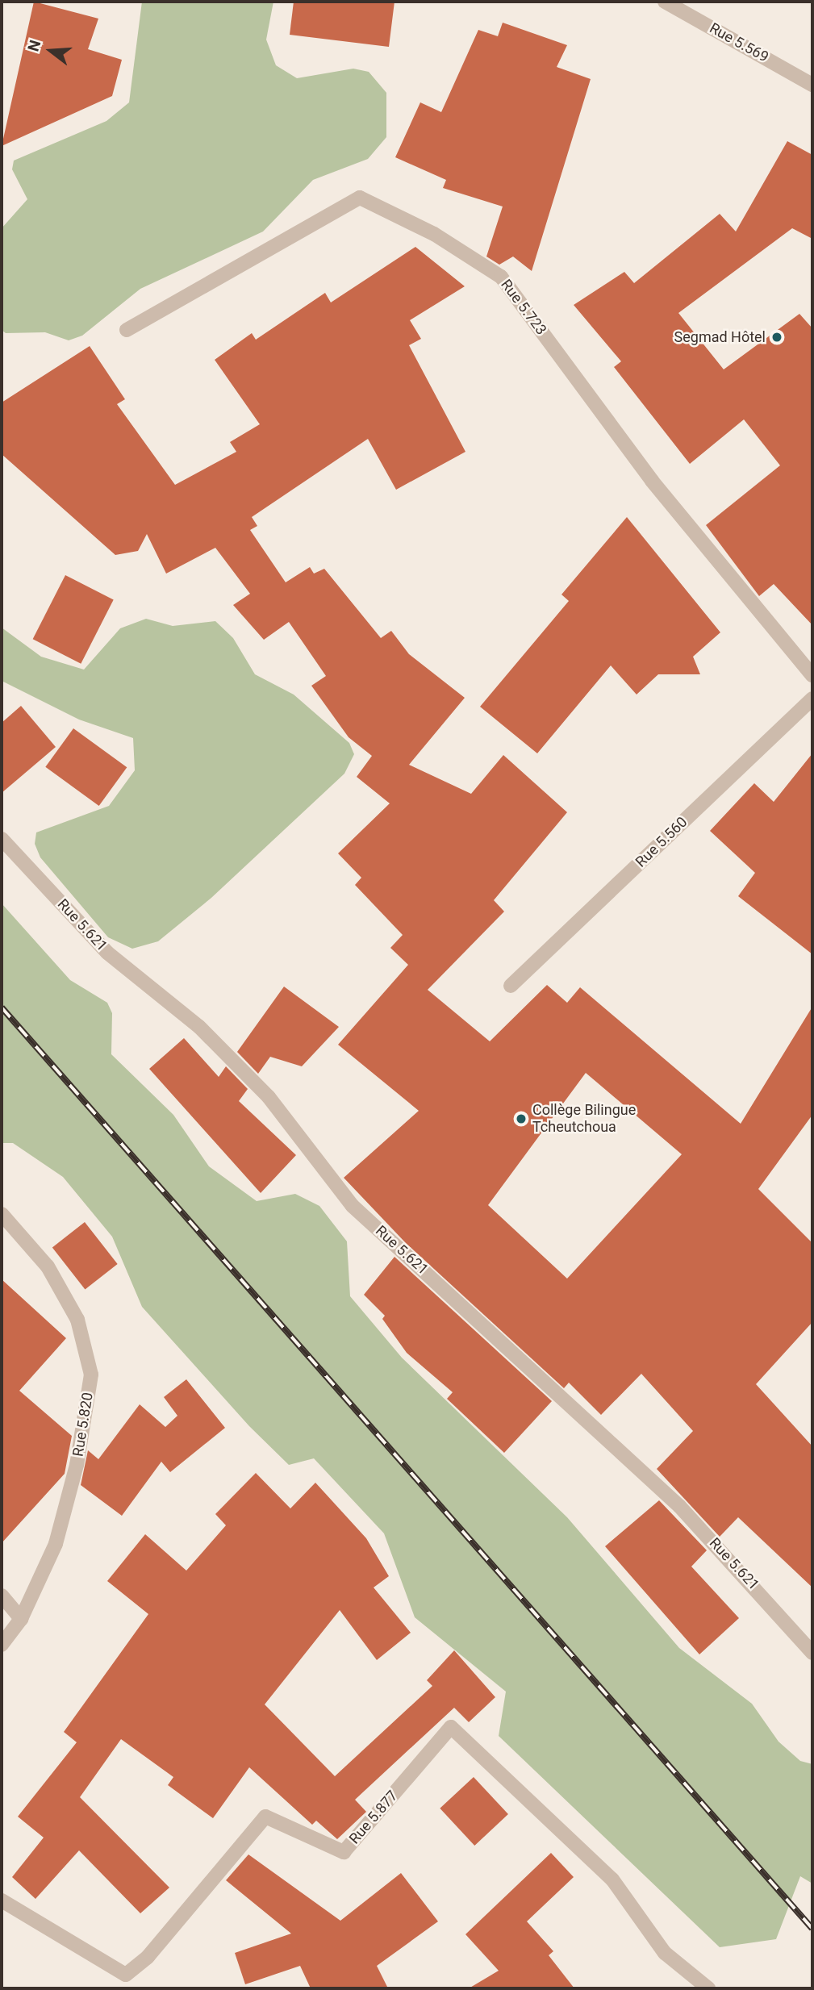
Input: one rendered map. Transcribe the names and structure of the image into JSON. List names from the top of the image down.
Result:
{
  "streets": {
    "street": [
      "Rue 5.569",
      "Rue 5.723",
      "Rue 5.560",
      "Rue 5.621",
      "Rue 5.820",
      "Rue 5.877"
    ]
  },
  "places": ["Segmad Hôtel", "Collège Bilingue Tcheutchoua"],
  "north": "left"
}
